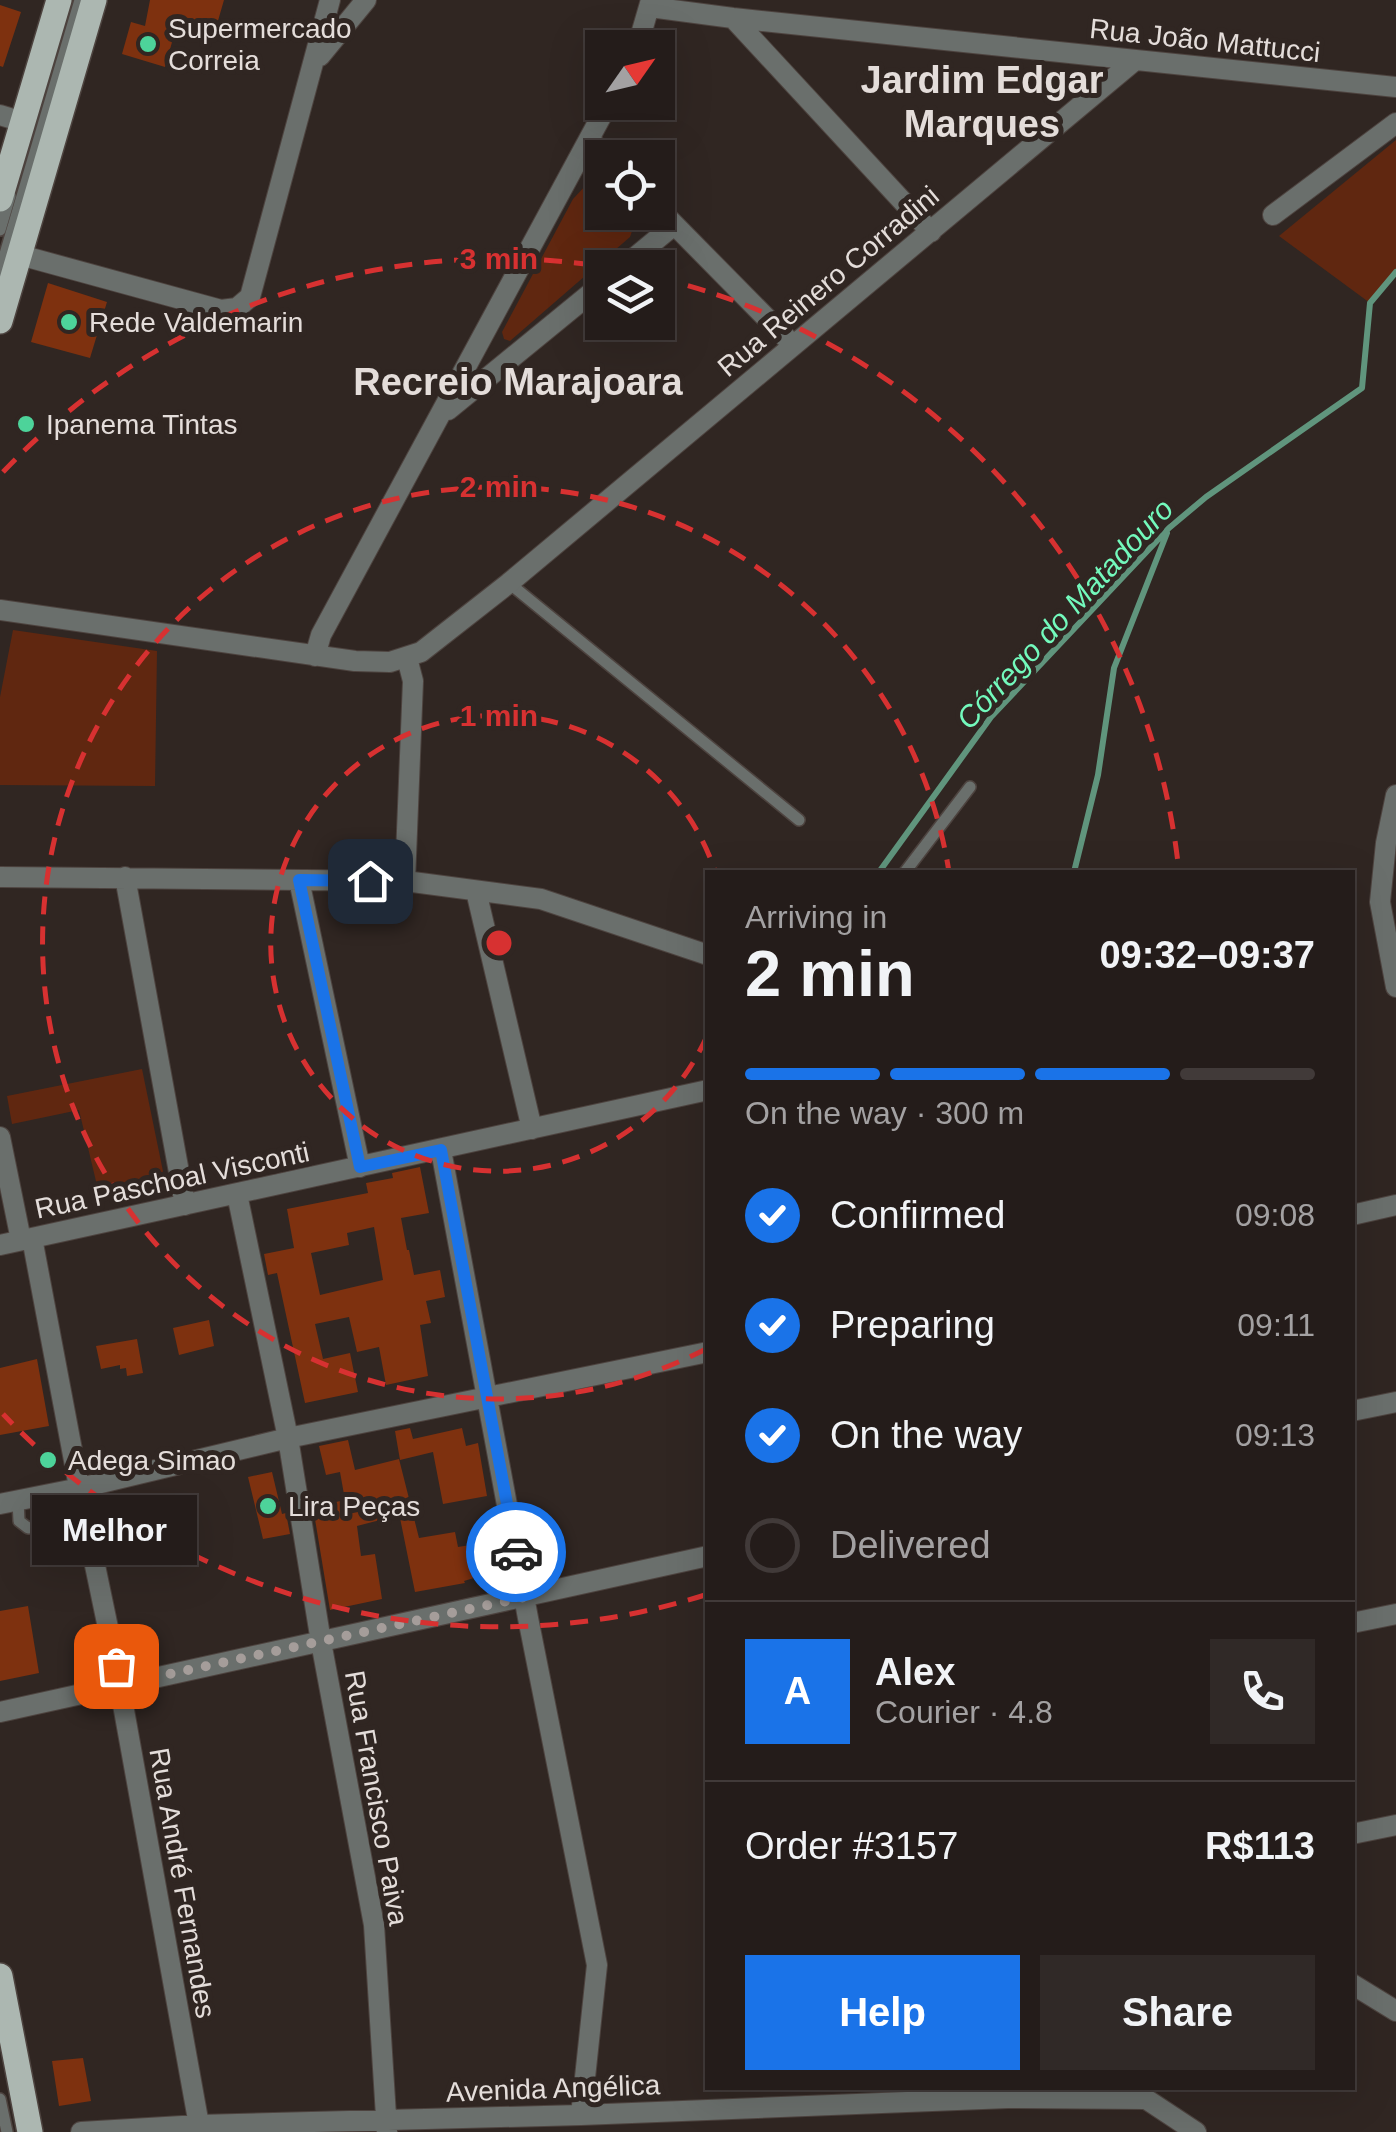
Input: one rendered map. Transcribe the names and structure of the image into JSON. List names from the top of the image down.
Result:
{
  "streets": {
    "street": [
      "Rua João Mattucci",
      "Rua Reinero Corradini",
      "Rua Paschoal Visconti",
      "Rua Francisco Paiva",
      "Rua André Fernandes",
      "Avenida Angélica"
    ]
  },
  "crossings": [
    ["Rua João Mattucci", "Rua Reinero Corradini"],
    ["Rua Paschoal Visconti", "Rua Francisco Paiva"],
    ["Rua Paschoal Visconti", "Rua André Fernandes"],
    ["Rua Francisco Paiva", "Avenida Angélica"],
    ["Rua André Fernandes", "Avenida Angélica"]
  ],
  "districts": ["Jardim Edgar Marques", "Recreio Marajoara"],
  "water": ["Córrego do Matadouro"],
  "places": [
    "Supermercado Correia",
    "Rede Valdemarin",
    "Ipanema Tintas",
    "Adega Simao",
    "Lira Peças",
    "Melhor"
  ],
  "north": "top right",
  "page": {
    "heading": ["2 min", "Arriving in", "09:32–09:37"],
    "panel": [
      "Alex",
      "Courier · 4.8",
      "Order #3157",
      "R$113"
    ],
    "bar": "On the way · 300 m",
    "list": [
      ["Confirmed", "09:08"],
      ["Preparing", "09:11"],
      ["On the way", "09:13"],
      "Delivered"
    ],
    "bubble": "Melhor",
    "round": "A",
    "buttons": ["Help", "Share"]
  },
  "rings": ["3 min", "2 min", "1 min"]
}
